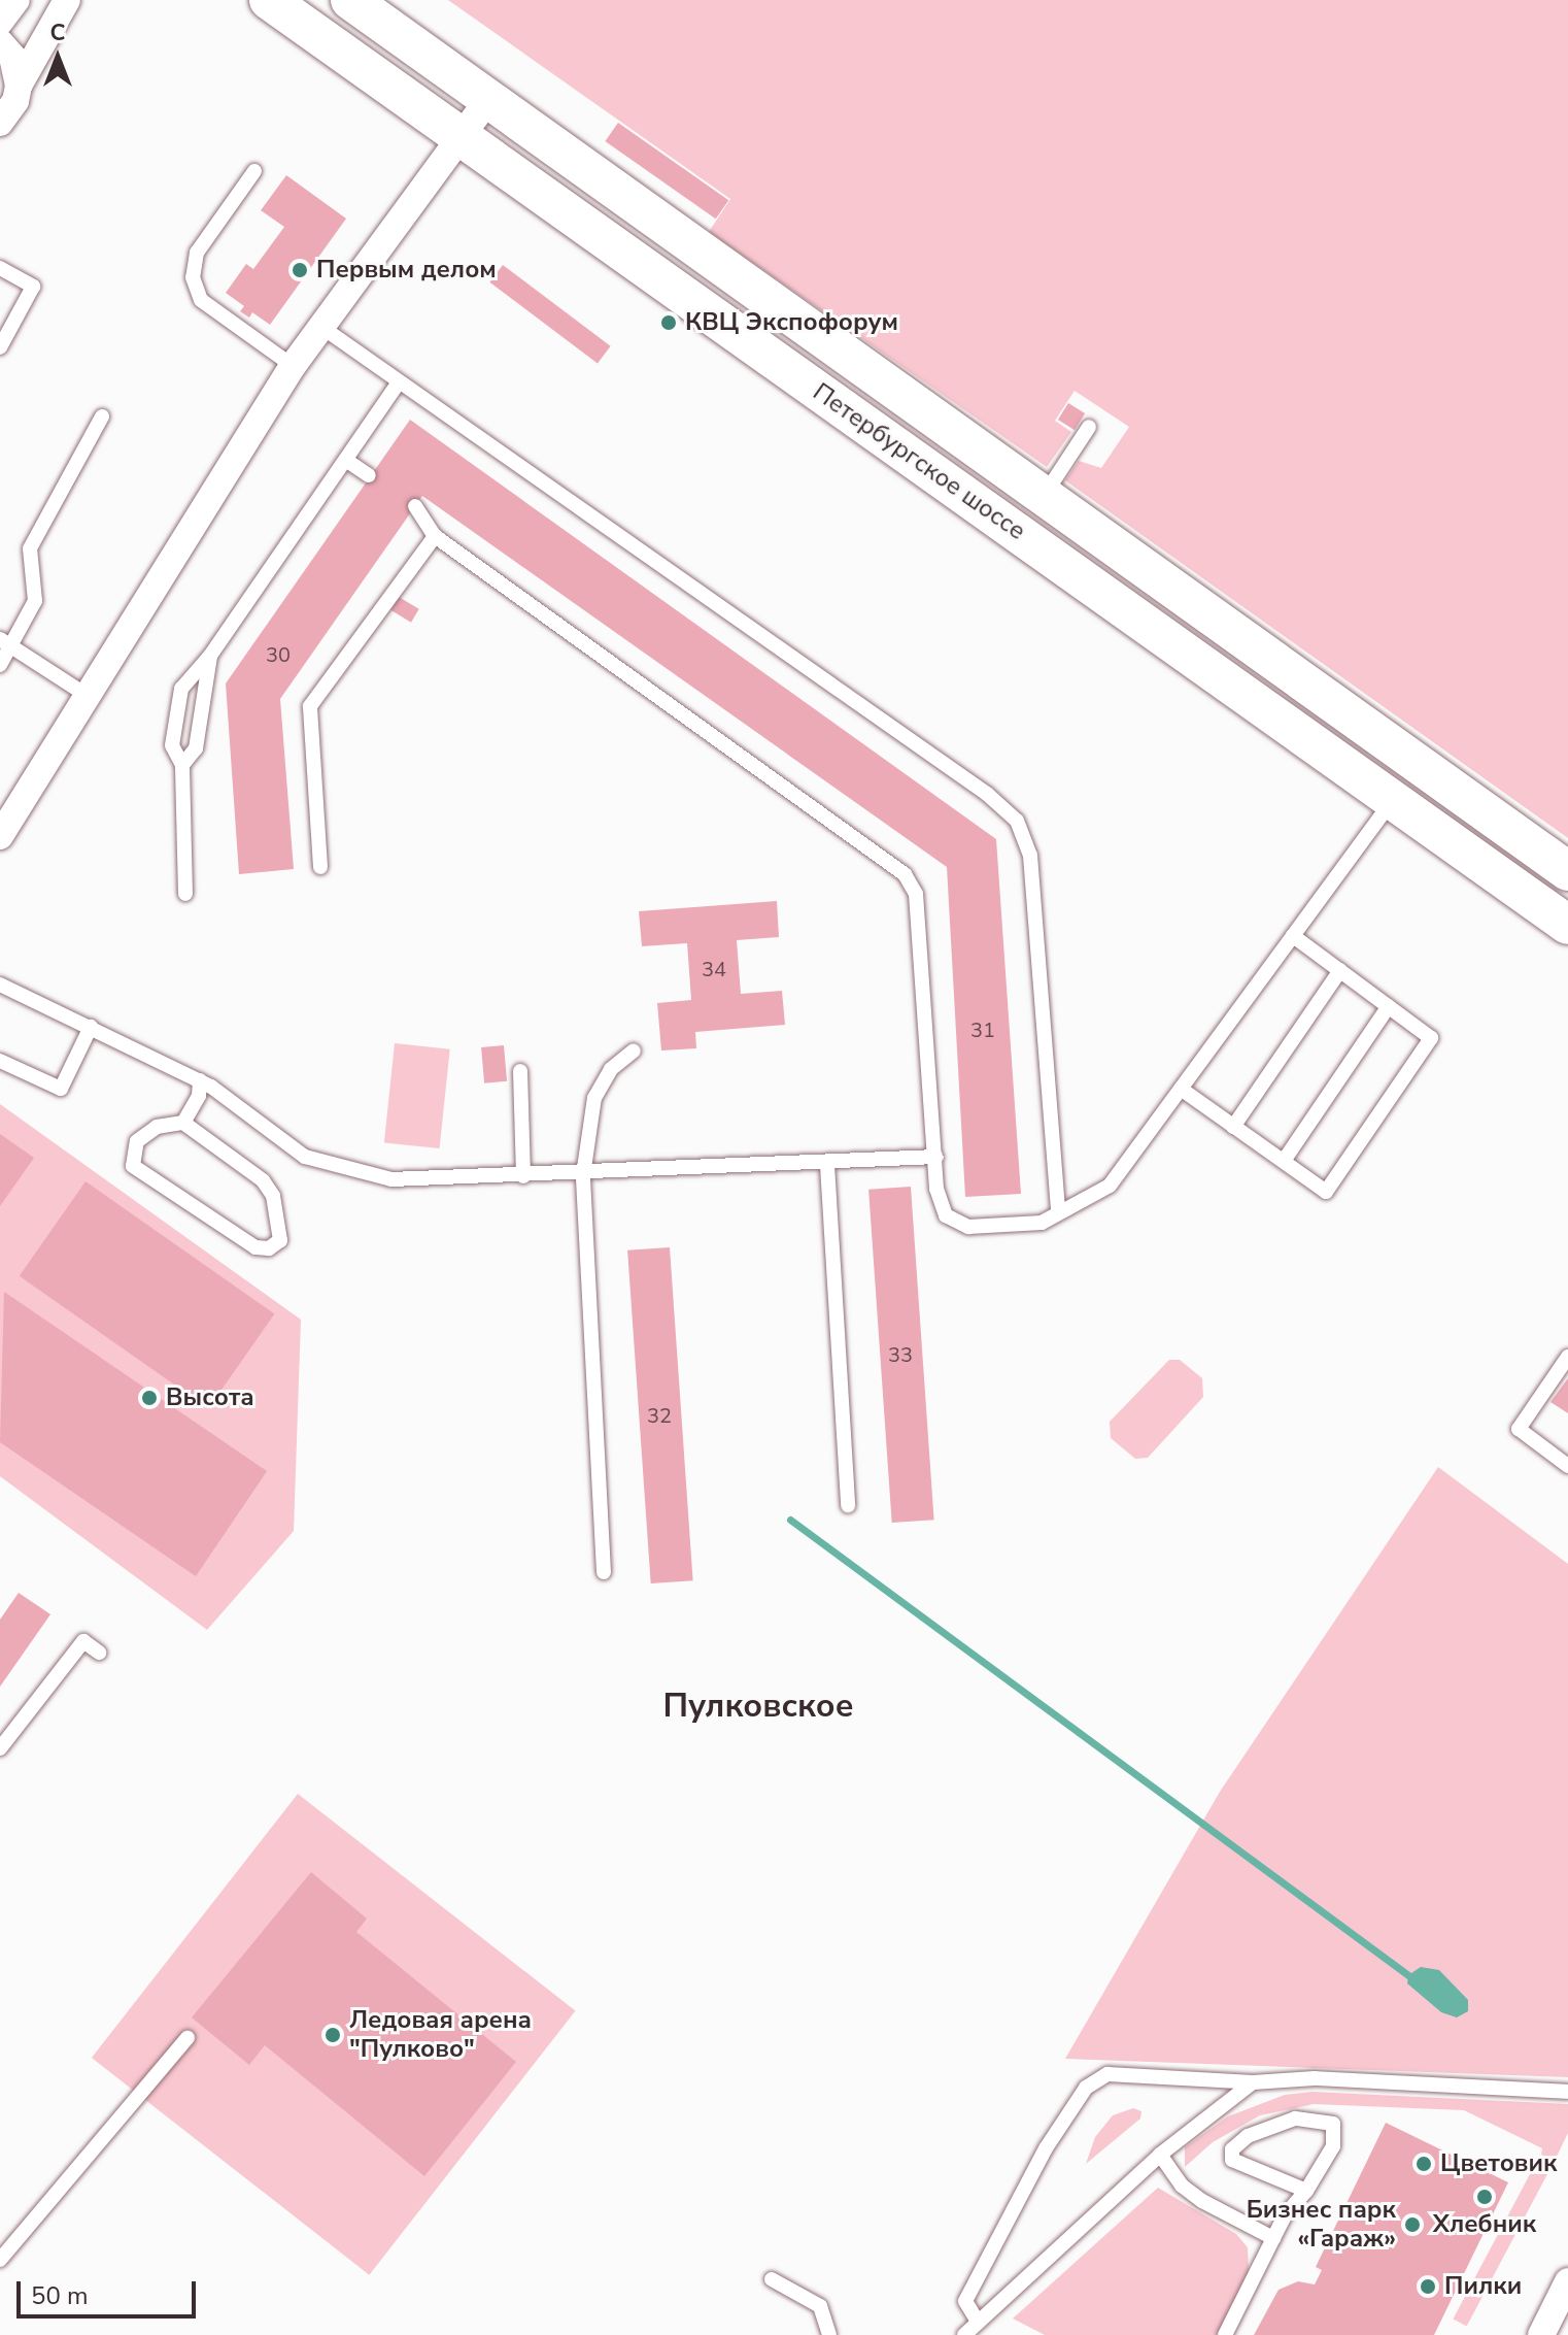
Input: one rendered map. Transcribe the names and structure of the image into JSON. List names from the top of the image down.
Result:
{
  "streets": {
    "main road": ["Петербургское шоссе"]
  },
  "districts": ["Пулковское"],
  "places": [
    "Первым делом",
    "КВЦ Экспофорум",
    "Высота",
    "Ледовая арена \"Пулково\"",
    "Цветовик",
    "Хлебник",
    "Бизнес парк «Гараж»",
    "Пилки"
  ],
  "house_numbers": [
    "30",
    "34",
    "31",
    "33",
    "32"
  ],
  "scale_bar": "50 m",
  "north": "top"
}
